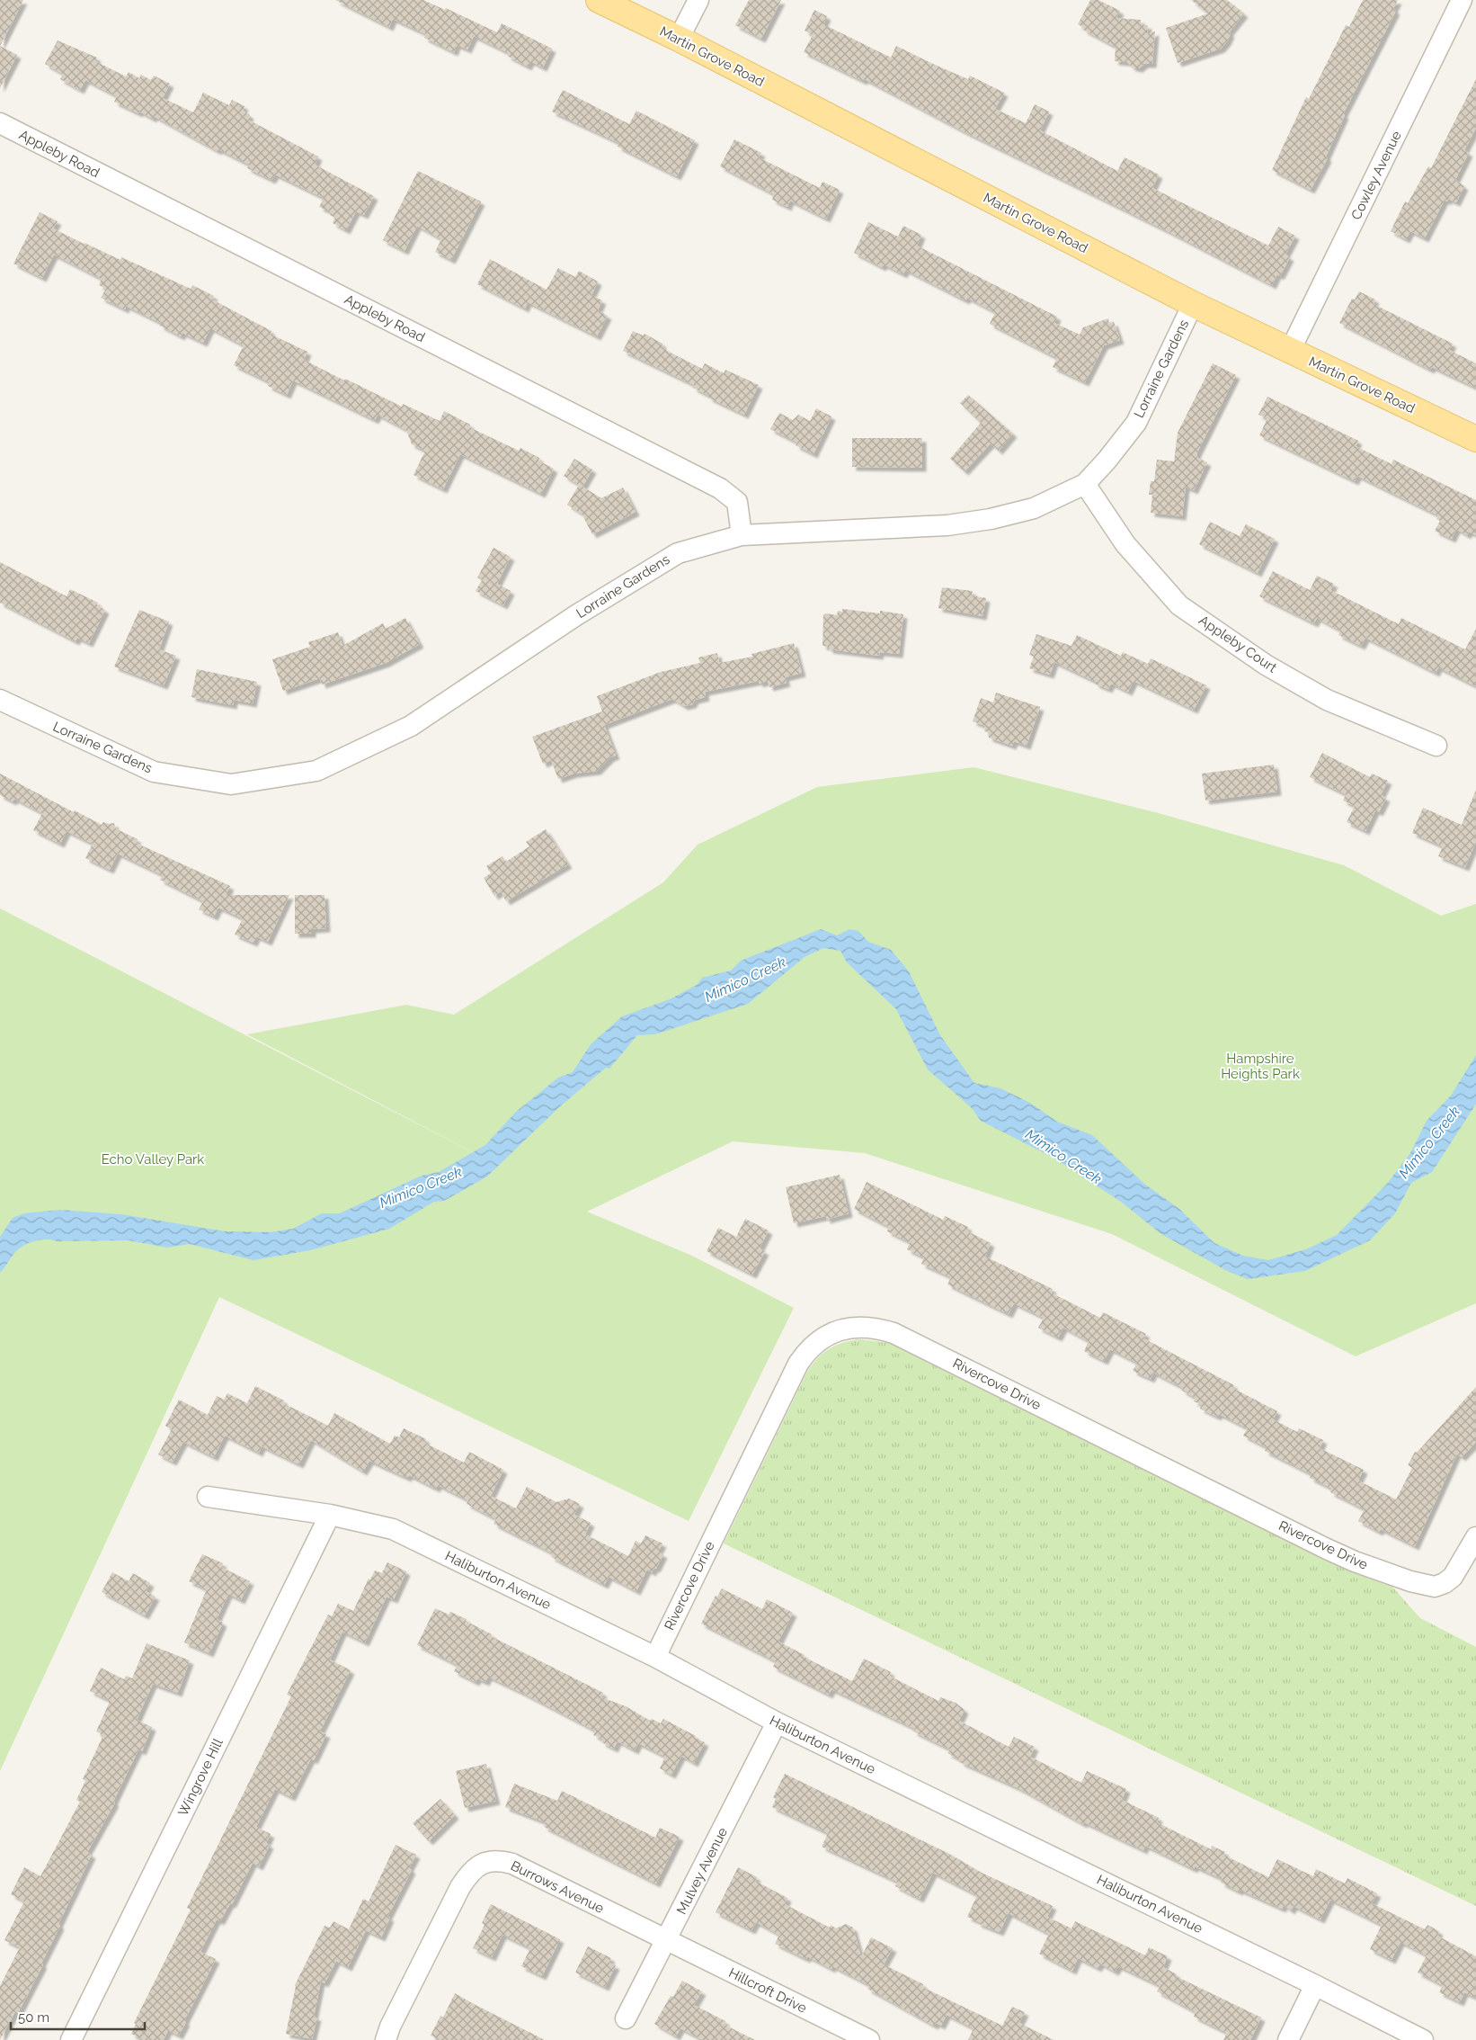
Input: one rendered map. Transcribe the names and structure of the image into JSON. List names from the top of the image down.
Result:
{
  "streets": {
    "main road": ["Martin Grove Road"],
    "street": [
      "Appleby Road",
      "Cowley Avenue",
      "Lorraine Gardens",
      "Appleby Court",
      "Rivercove Drive",
      "Haliburton Avenue",
      "Wingrove Hill",
      "Mulvey Avenue",
      "Burrows Avenue",
      "Hillcroft Drive"
    ]
  },
  "crossings": [
    ["Martin Grove Road", "Cowley Avenue"],
    ["Martin Grove Road", "Lorraine Gardens"],
    ["Appleby Road", "Lorraine Gardens"],
    ["Lorraine Gardens", "Appleby Court"],
    ["Rivercove Drive", "Haliburton Avenue"],
    ["Haliburton Avenue", "Wingrove Hill"],
    ["Haliburton Avenue", "Mulvey Avenue"],
    ["Mulvey Avenue", "Burrows Avenue"],
    ["Mulvey Avenue", "Hillcroft Drive"],
    ["Burrows Avenue", "Hillcroft Drive"]
  ],
  "water": ["Mimico Creek"],
  "parks": ["Hampshire Heights Park", "Echo Valley Park"],
  "scale_bar": "50 m"
}
